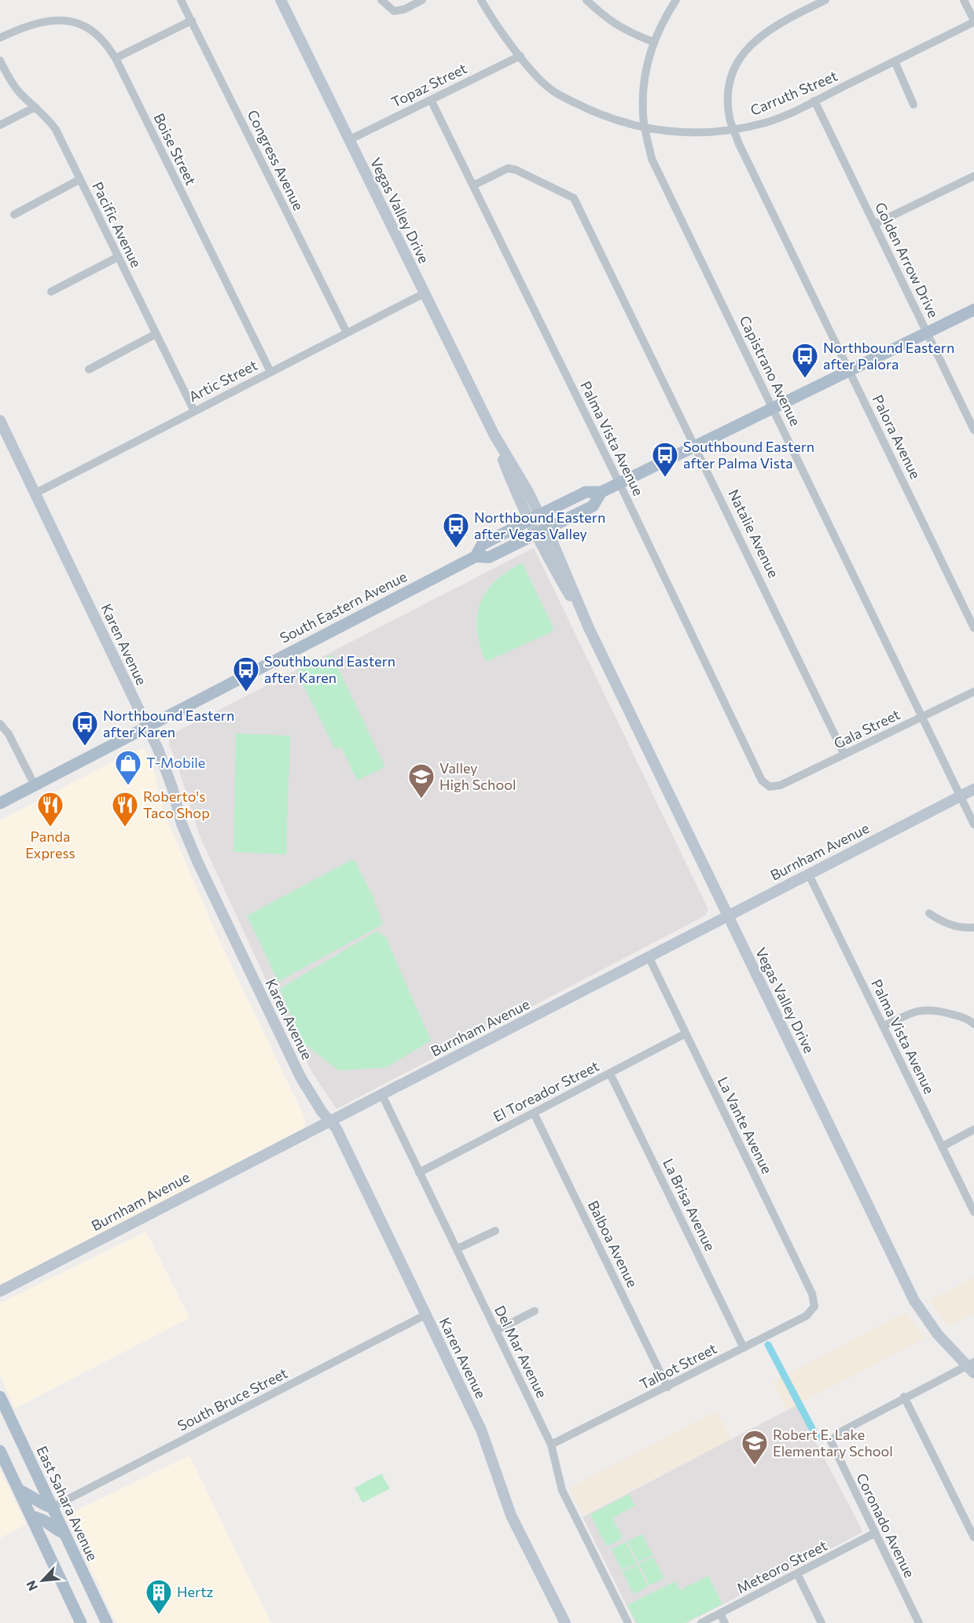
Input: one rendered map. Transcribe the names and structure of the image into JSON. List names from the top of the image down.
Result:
{
  "streets": {
    "main road": ["South Eastern Avenue", "East Sahara Avenue"],
    "street": [
      "Topaz Street",
      "Carruth Street",
      "Boise Street",
      "Congress Avenue",
      "Vegas Valley Drive",
      "Pacific Avenue",
      "Golden Arrow Drive",
      "Capistrano Avenue",
      "Artic Street",
      "Palora Avenue",
      "Palma Vista Avenue",
      "Natalie Avenue",
      "Karen Avenue",
      "Gala Street",
      "Burnham Avenue",
      "El Toreador Street",
      "La Vante Avenue",
      "La Brisa Avenue",
      "Balboa Avenue",
      "Del Mar Avenue",
      "Talbot Street",
      "South Bruce Street",
      "Coronado Avenue",
      "Meteoro Street"
    ]
  },
  "crossings": [
    ["Topaz Street", "Carruth Street"],
    ["Topaz Street", "Vegas Valley Drive"],
    ["Topaz Street", "Palma Vista Avenue"],
    ["Carruth Street", "Golden Arrow Drive"],
    ["Carruth Street", "Capistrano Avenue"],
    ["Carruth Street", "Palora Avenue"],
    ["Boise Street", "Artic Street"],
    ["Congress Avenue", "Artic Street"],
    ["Vegas Valley Drive", "Artic Street"],
    ["Vegas Valley Drive", "South Eastern Avenue"],
    ["Vegas Valley Drive", "Burnham Avenue"],
    ["Pacific Avenue", "Artic Street"],
    ["Golden Arrow Drive", "South Eastern Avenue"],
    ["Capistrano Avenue", "South Eastern Avenue"],
    ["Capistrano Avenue", "Gala Street"],
    ["Capistrano Avenue", "Burnham Avenue"],
    ["Artic Street", "Karen Avenue"],
    ["Palora Avenue", "South Eastern Avenue"],
    ["Palma Vista Avenue", "Natalie Avenue"],
    ["Palma Vista Avenue", "South Eastern Avenue"],
    ["Palma Vista Avenue", "Gala Street"],
    ["Palma Vista Avenue", "Burnham Avenue"],
    ["Natalie Avenue", "South Eastern Avenue"],
    ["Natalie Avenue", "Gala Street"],
    ["South Eastern Avenue", "Karen Avenue"],
    ["Karen Avenue", "Burnham Avenue"],
    ["Karen Avenue", "South Bruce Street"],
    ["Burnham Avenue", "La Vante Avenue"],
    ["Burnham Avenue", "Del Mar Avenue"],
    ["El Toreador Street", "La Vante Avenue"],
    ["El Toreador Street", "La Brisa Avenue"],
    ["El Toreador Street", "Balboa Avenue"],
    ["El Toreador Street", "Del Mar Avenue"],
    ["La Vante Avenue", "Talbot Street"],
    ["La Brisa Avenue", "Talbot Street"],
    ["Balboa Avenue", "Talbot Street"],
    ["Del Mar Avenue", "Talbot Street"],
    ["South Bruce Street", "East Sahara Avenue"],
    ["Coronado Avenue", "Meteoro Street"]
  ],
  "places": {
    "bus stop": [
      "Northbound Eastern after Palora",
      "Southbound Eastern after Palma Vista",
      "Northbound Eastern after Vegas Valley",
      "Southbound Eastern after Karen",
      "Northbound Eastern after Karen"
    ],
    "shop": ["T-Mobile"],
    "school or university": ["Valley High School", "Robert E. Lake Elementary School"],
    "restaurant": ["Panda Express", "Roberto's Taco Shop"],
    "building": ["Hertz"]
  },
  "north": "bottom left"
}
